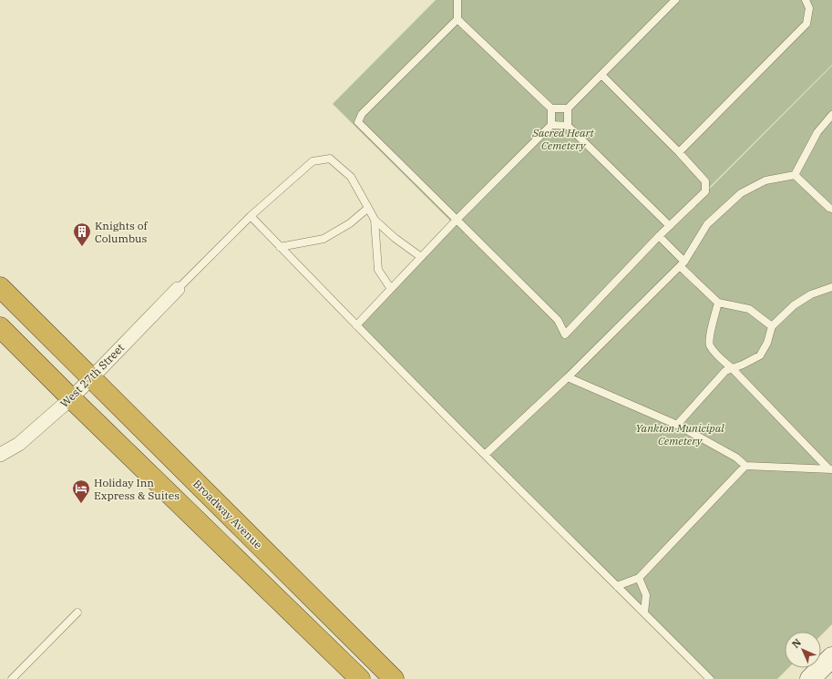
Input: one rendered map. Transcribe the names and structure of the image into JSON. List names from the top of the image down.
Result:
{
  "streets": {
    "highway": ["Broadway Avenue"],
    "street": ["West 27th Street"]
  },
  "crossings": [
    ["West 27th Street", "Broadway Avenue"]
  ],
  "parks": ["Sacred Heart Cemetery", "Yankton Municipal Cemetery"],
  "places": {
    "building": ["Knights of Columbus"],
    "hotel": ["Holiday Inn Express & Suites"]
  },
  "north": "top left"
}
